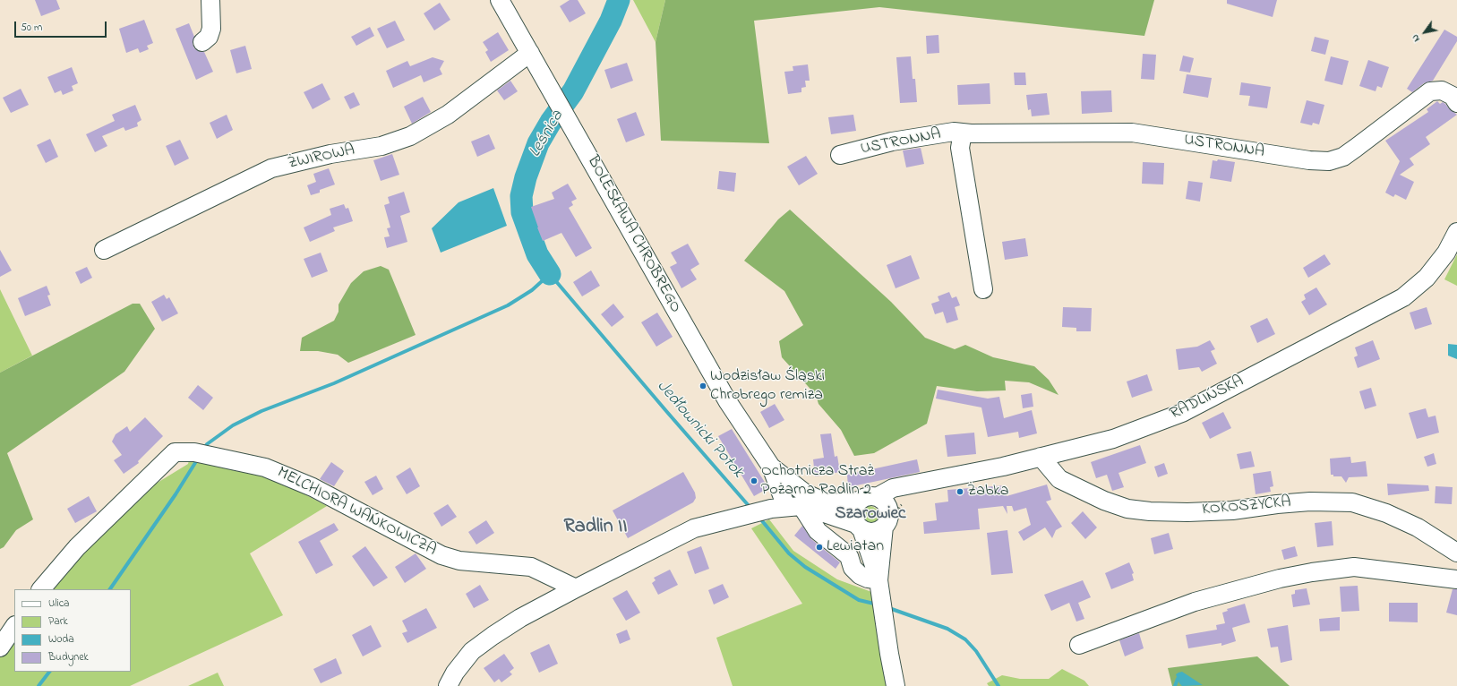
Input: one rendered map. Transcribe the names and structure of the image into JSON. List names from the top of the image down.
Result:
{
  "streets": {
    "street": [
      "USTRONNA",
      "ŻWIROWA",
      "BOLESŁAWA CHROBREGO",
      "RADLIŃSKA",
      "KOKOSZYCKA",
      "MELCHIORA WAŃKOWICZA"
    ]
  },
  "crossings": [
    ["ŻWIROWA", "BOLESŁAWA CHROBREGO"],
    ["RADLIŃSKA", "KOKOSZYCKA"]
  ],
  "districts": ["Szarowiec", "Radlin II"],
  "water": ["Leśnica", "Jedłownicki Potok"],
  "places": [
    "Wodzisław Śląski Chrobrego remiza",
    "Ochotnicza Straż Pożarna Radlin 2",
    "Żabka",
    "Lewiatan"
  ],
  "legend": [
    "Ulica",
    "Park",
    "Woda",
    "Budynek"
  ],
  "scale_bar": "50 m",
  "north": "bottom left"
}
